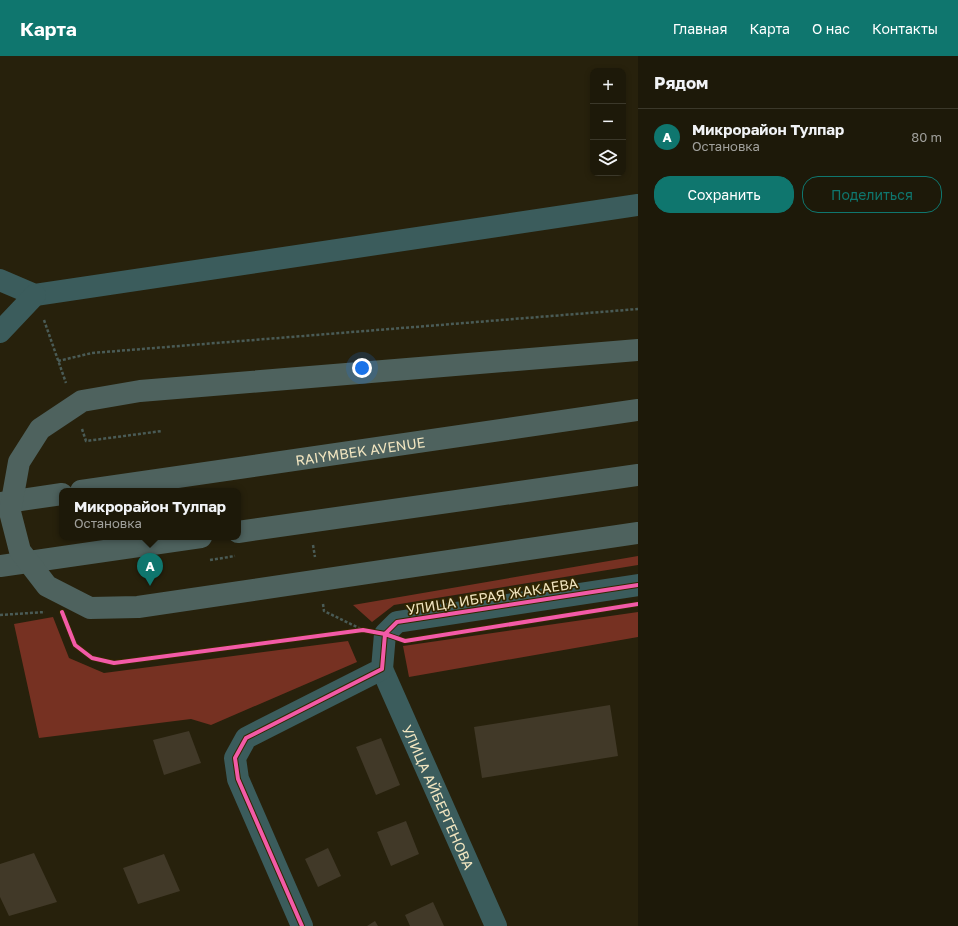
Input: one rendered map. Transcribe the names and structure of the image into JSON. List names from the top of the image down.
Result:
{
  "streets": {
    "highway": ["RAIYMBEK AVENUE"],
    "street": ["УЛИЦА ИБРАЯ ЖАКАЕВА", "УЛИЦА АЙБЕРГЕНОВА"]
  },
  "page": {
    "header": "Карта",
    "nav": [
      "Главная",
      "Карта",
      "О нас",
      "Контакты"
    ],
    "heading": "Рядом",
    "map_buttons": ["+", "−"],
    "list": [
      {
        "mark": "A",
        "name": "Микрорайон Тулпар",
        "note": "Остановка",
        "value": "80 m"
      }
    ],
    "buttons": ["Сохранить", "Поделиться"],
    "popup": ["Микрорайон Тулпар", "Остановка"],
    "pins": "A"
  }
}
